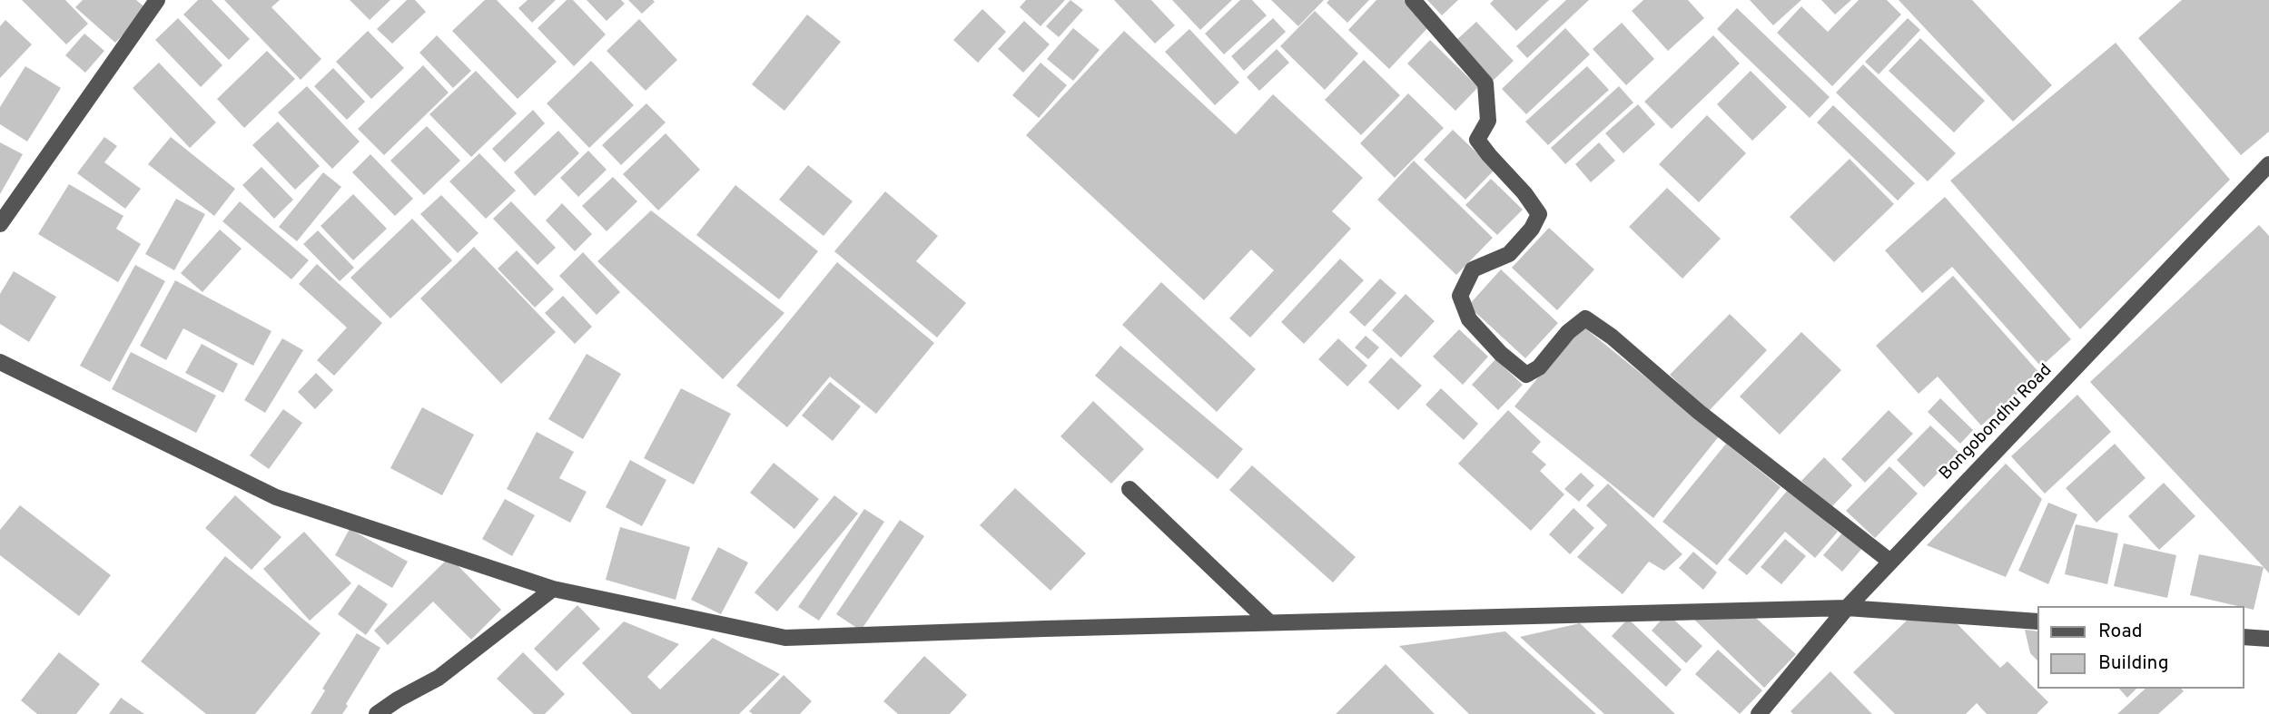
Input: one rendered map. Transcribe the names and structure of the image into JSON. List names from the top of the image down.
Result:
{
  "streets": {
    "street": ["Bongobondhu Road"]
  },
  "legend": ["Road", "Building"]
}
